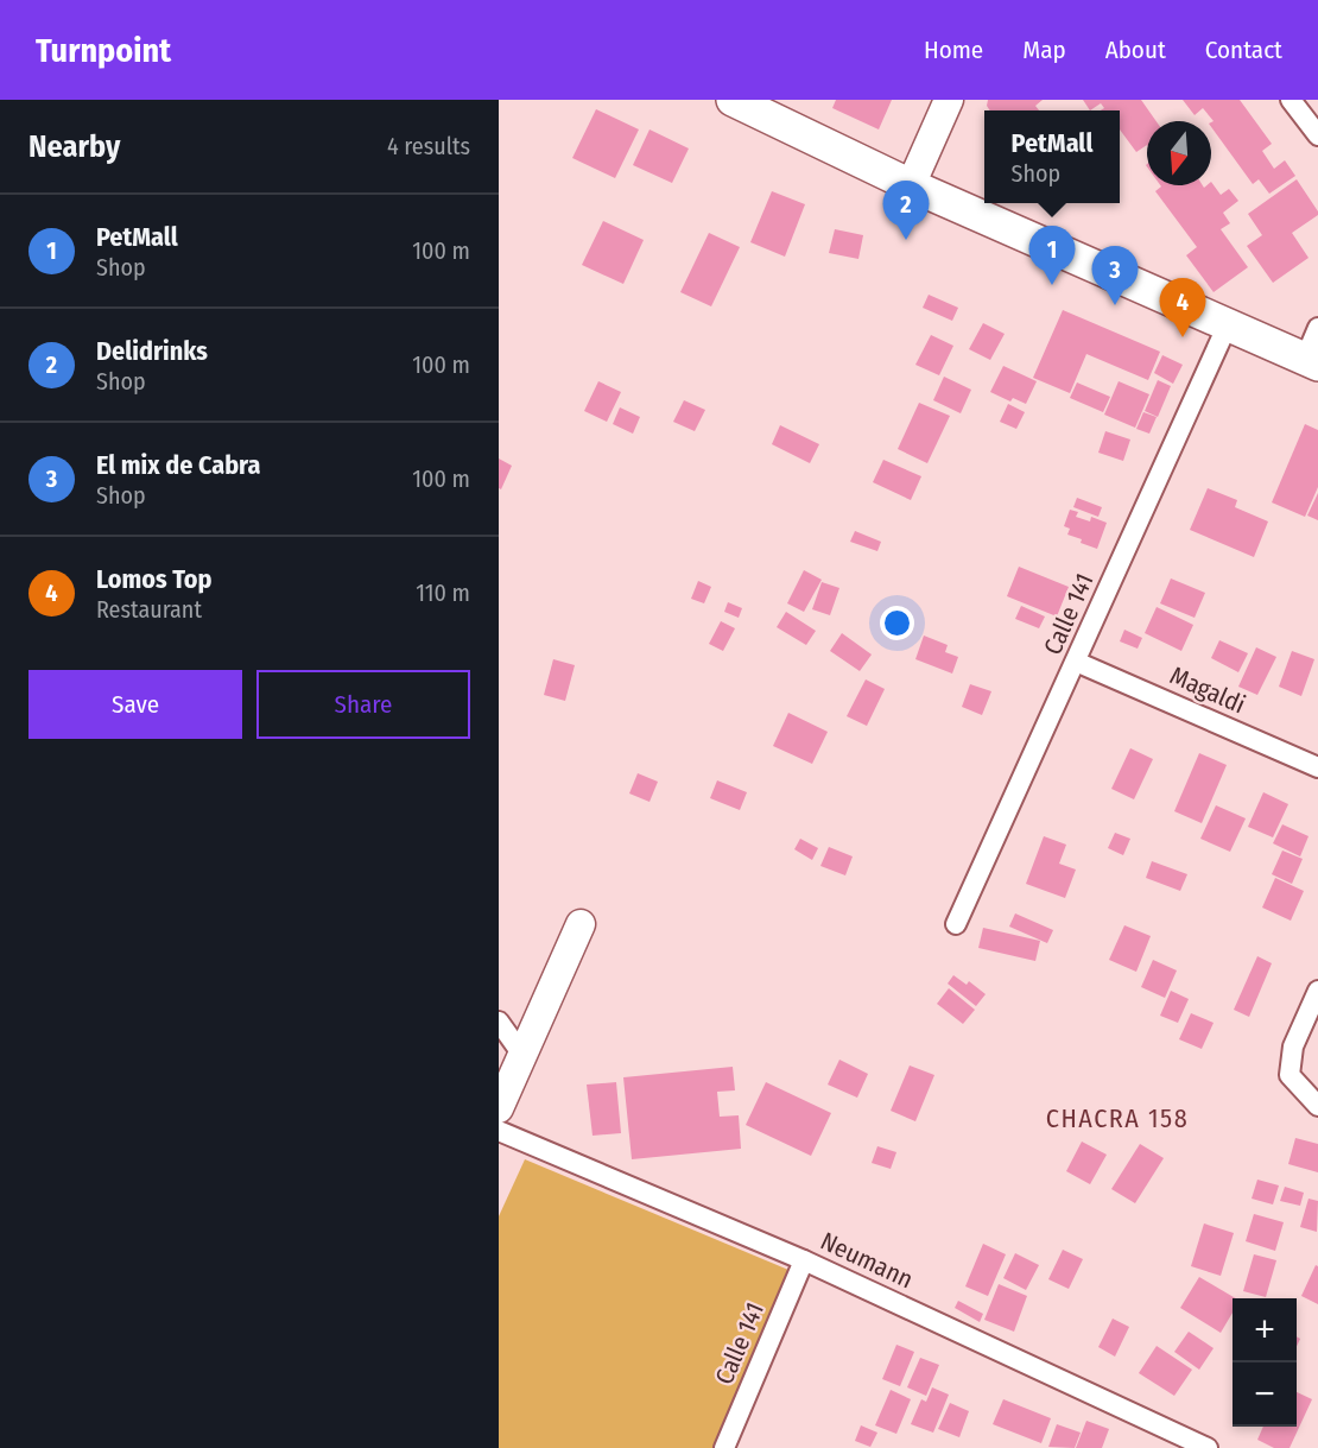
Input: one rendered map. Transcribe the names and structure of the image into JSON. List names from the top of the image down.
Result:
{
  "streets": {
    "street": ["Calle 141", "Magaldi", "Neumann"]
  },
  "crossings": [
    ["Calle 141", "Magaldi"],
    ["Calle 141", "Neumann"]
  ],
  "districts": ["CHACRA 158"],
  "north": "bottom",
  "page": {
    "header": "Turnpoint",
    "nav": [
      "Home",
      "Map",
      "About",
      "Contact"
    ],
    "heading": ["Nearby", "4 results"],
    "popup": ["PetMall", "Shop"],
    "pins": [
      "2",
      "1",
      "3",
      "4"
    ],
    "list": [
      {
        "mark": "1",
        "name": "PetMall",
        "note": "Shop",
        "value": "100 m"
      },
      {
        "mark": "2",
        "name": "Delidrinks",
        "note": "Shop",
        "value": "100 m"
      },
      {
        "mark": "3",
        "name": "El mix de Cabra",
        "note": "Shop",
        "value": "100 m"
      },
      {
        "mark": "4",
        "name": "Lomos Top",
        "note": "Restaurant",
        "value": "110 m"
      }
    ],
    "buttons": ["Save", "Share"],
    "map_buttons": ["+", "−"]
  }
}
